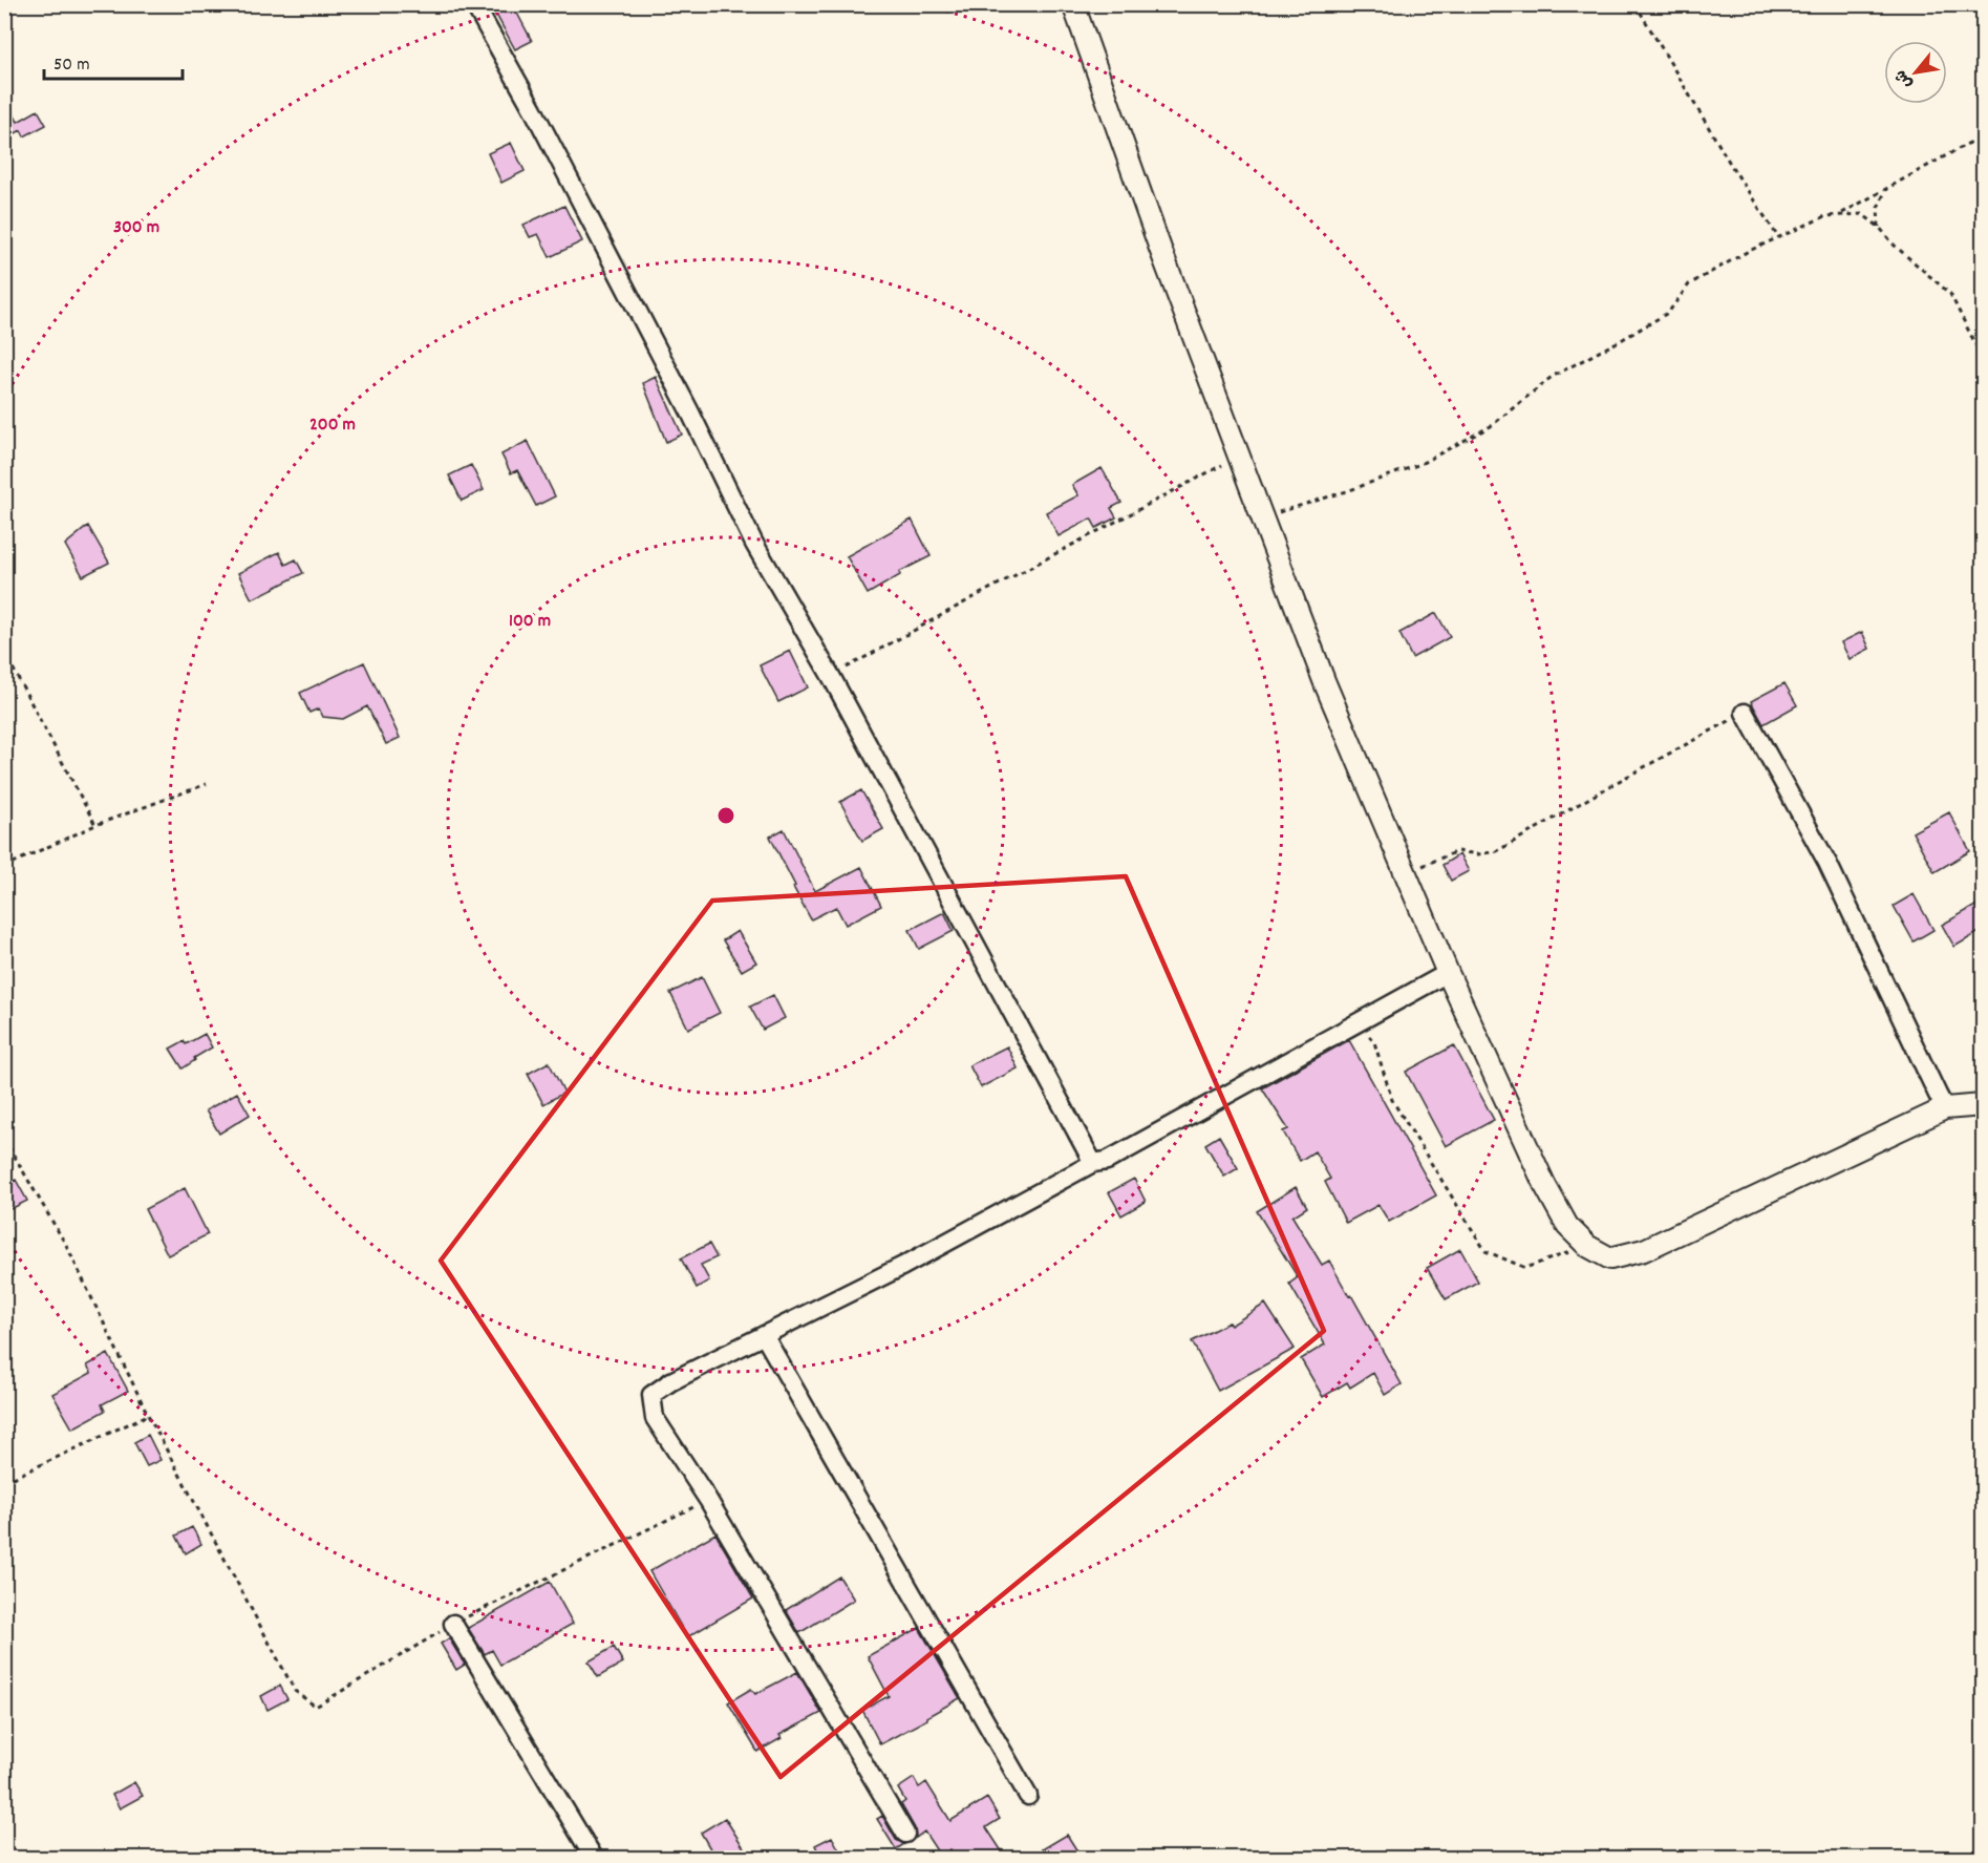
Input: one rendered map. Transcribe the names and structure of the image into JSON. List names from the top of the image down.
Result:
{
  "scale_bar": "50 m",
  "north": "bottom left",
  "rings": ["300 m", "200 m", "100 m"]
}
